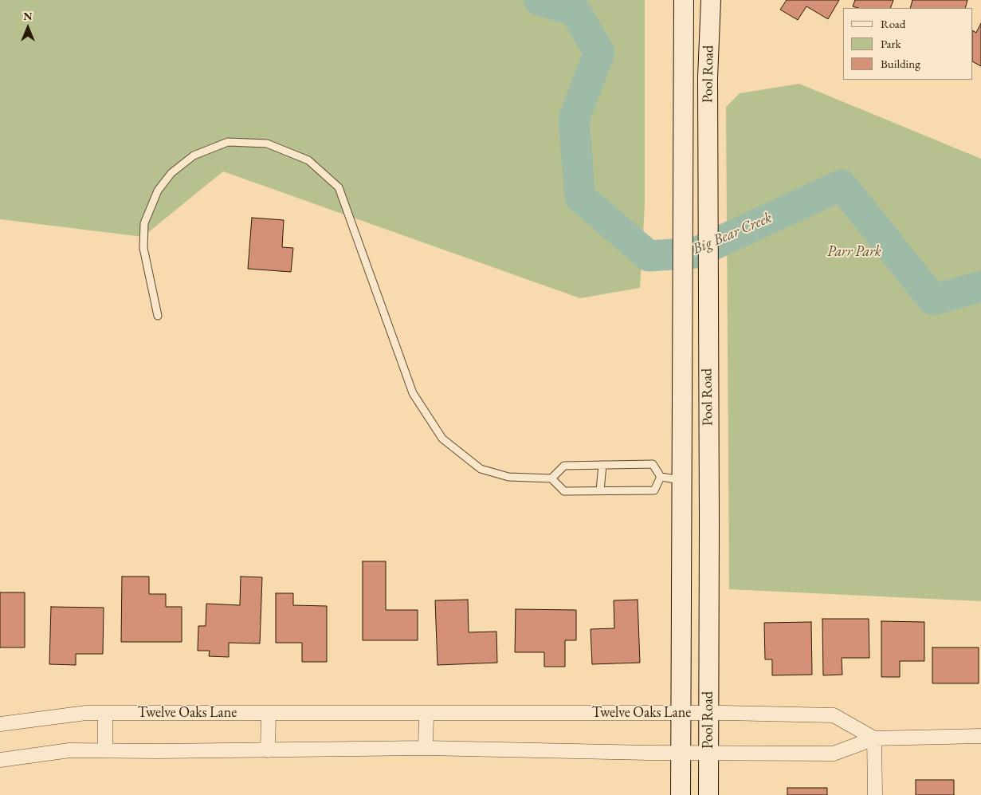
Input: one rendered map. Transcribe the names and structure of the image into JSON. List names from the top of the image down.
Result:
{
  "streets": {
    "main road": ["Pool Road"],
    "street": ["Twelve Oaks Lane"]
  },
  "crossings": [
    ["Pool Road", "Twelve Oaks Lane"]
  ],
  "water": ["Big Bear Creek"],
  "parks": ["Parr Park"],
  "legend": ["Road", "Park", "Building"],
  "north": "top"
}
